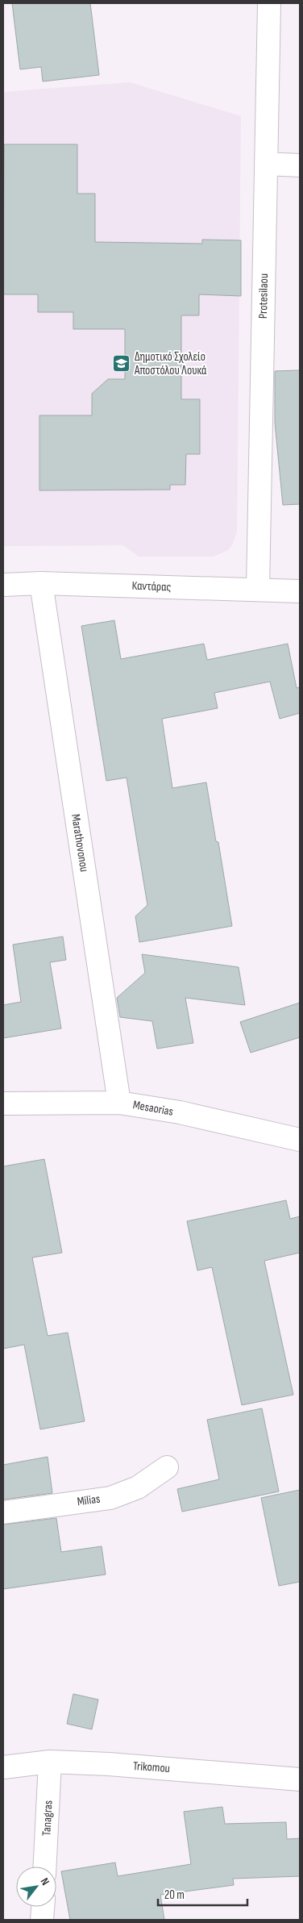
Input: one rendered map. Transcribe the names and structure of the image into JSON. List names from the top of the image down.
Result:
{
  "streets": {
    "street": [
      "Protesilaou",
      "Καντάρας",
      "Marathovonou",
      "Mesaorias",
      "Milias",
      "Trikomou",
      "Tanagras"
    ]
  },
  "crossings": [
    ["Protesilaou", "Καντάρας"],
    ["Καντάρας", "Marathovonou"],
    ["Marathovonou", "Mesaorias"],
    ["Trikomou", "Tanagras"]
  ],
  "places": {
    "school or university": ["Δημοτικό Σχολείο Αποστόλου Λουκά"]
  },
  "scale_bar": "20 m",
  "north": "top right"
}
